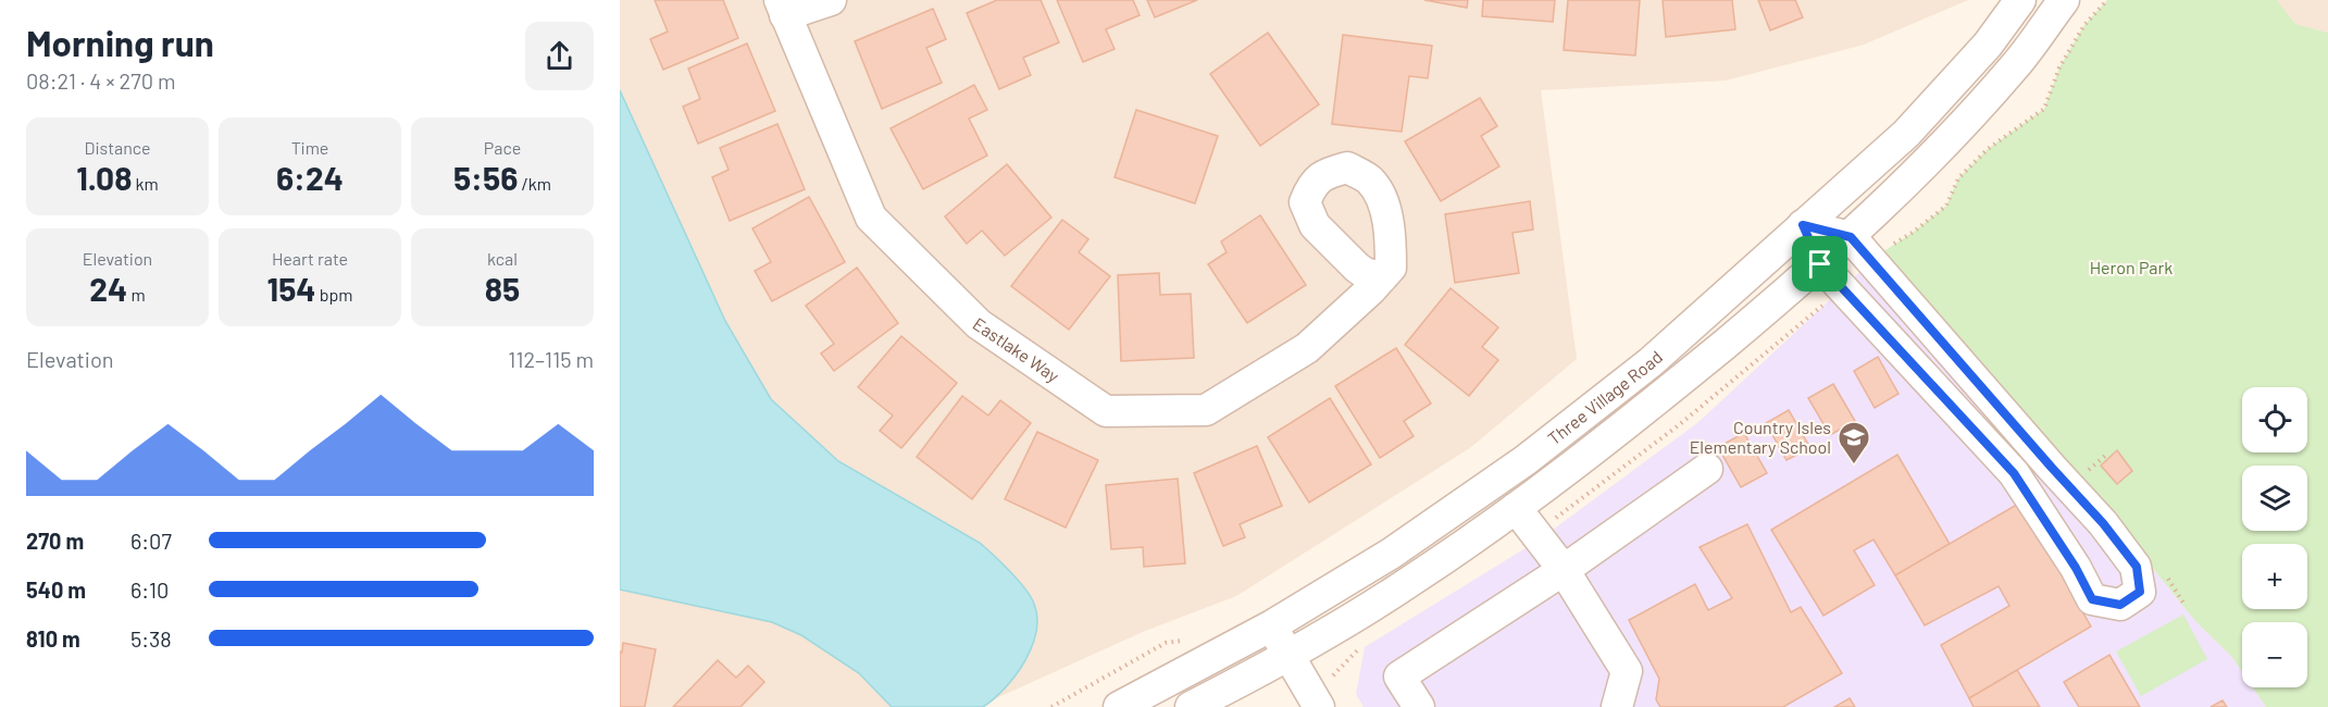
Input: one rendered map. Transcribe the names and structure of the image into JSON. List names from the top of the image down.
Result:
{
  "streets": {
    "street": ["Eastlake Way", "Three Village Road"]
  },
  "parks": ["Heron Park"],
  "places": {
    "school or university": ["Country Isles Elementary School"]
  },
  "page": {
    "heading": ["Morning run", "08:21 · 4 × 270 m"],
    "stats": [
      ["Distance", "1.08 km"],
      ["Time", "6:24"],
      ["Pace", "5:56 /km"],
      ["Elevation", "24 m"],
      ["Heart rate", "154 bpm"],
      ["kcal", "85"]
    ],
    "chart": ["Elevation", "112–115 m"],
    "map_buttons": ["+", "−"],
    "list": [
      {
        "name": "270 m",
        "note": "6:07"
      },
      {
        "name": "540 m",
        "note": "6:10"
      },
      {
        "name": "810 m",
        "note": "5:38"
      }
    ]
  }
}
